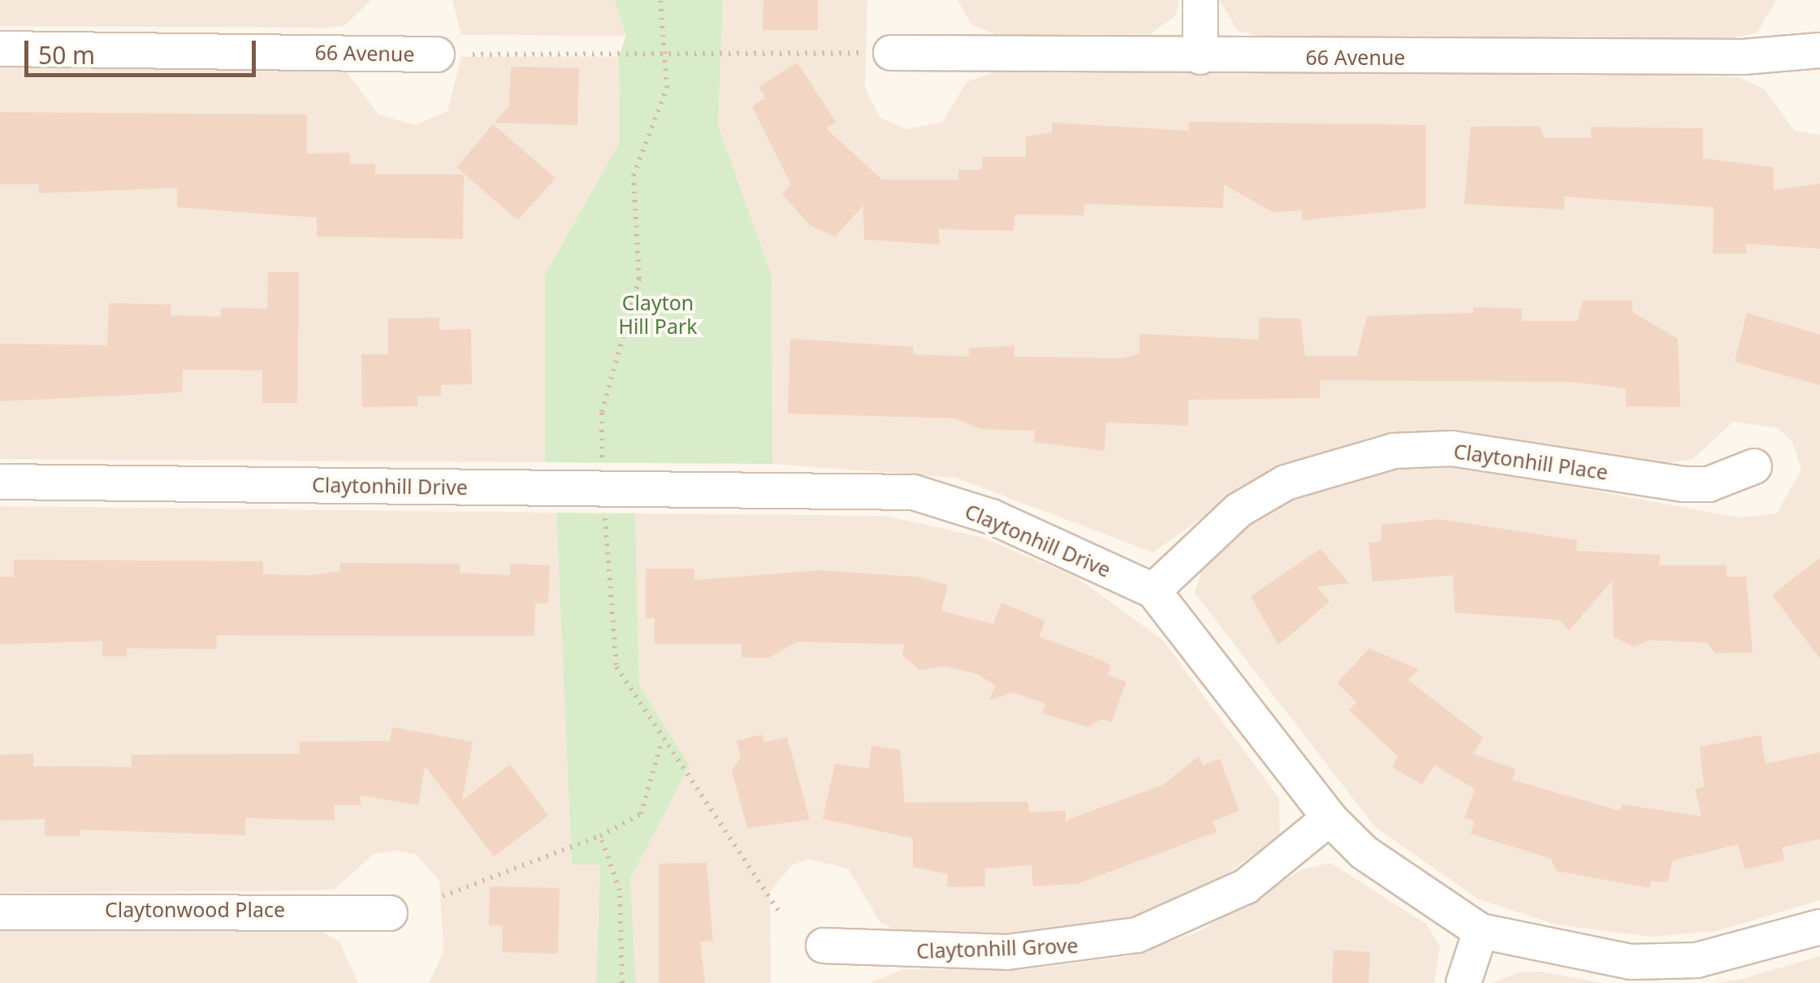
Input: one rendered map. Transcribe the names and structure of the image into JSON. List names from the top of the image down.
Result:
{
  "streets": {
    "street": [
      "66 Avenue",
      "Claytonhill Place",
      "Claytonhill Drive",
      "Claytonwood Place",
      "Claytonhill Grove"
    ]
  },
  "crossings": [
    ["Claytonhill Place", "Claytonhill Drive"],
    ["Claytonhill Drive", "Claytonhill Grove"]
  ],
  "parks": ["Clayton Hill Park"],
  "scale_bar": "50 m"
}
